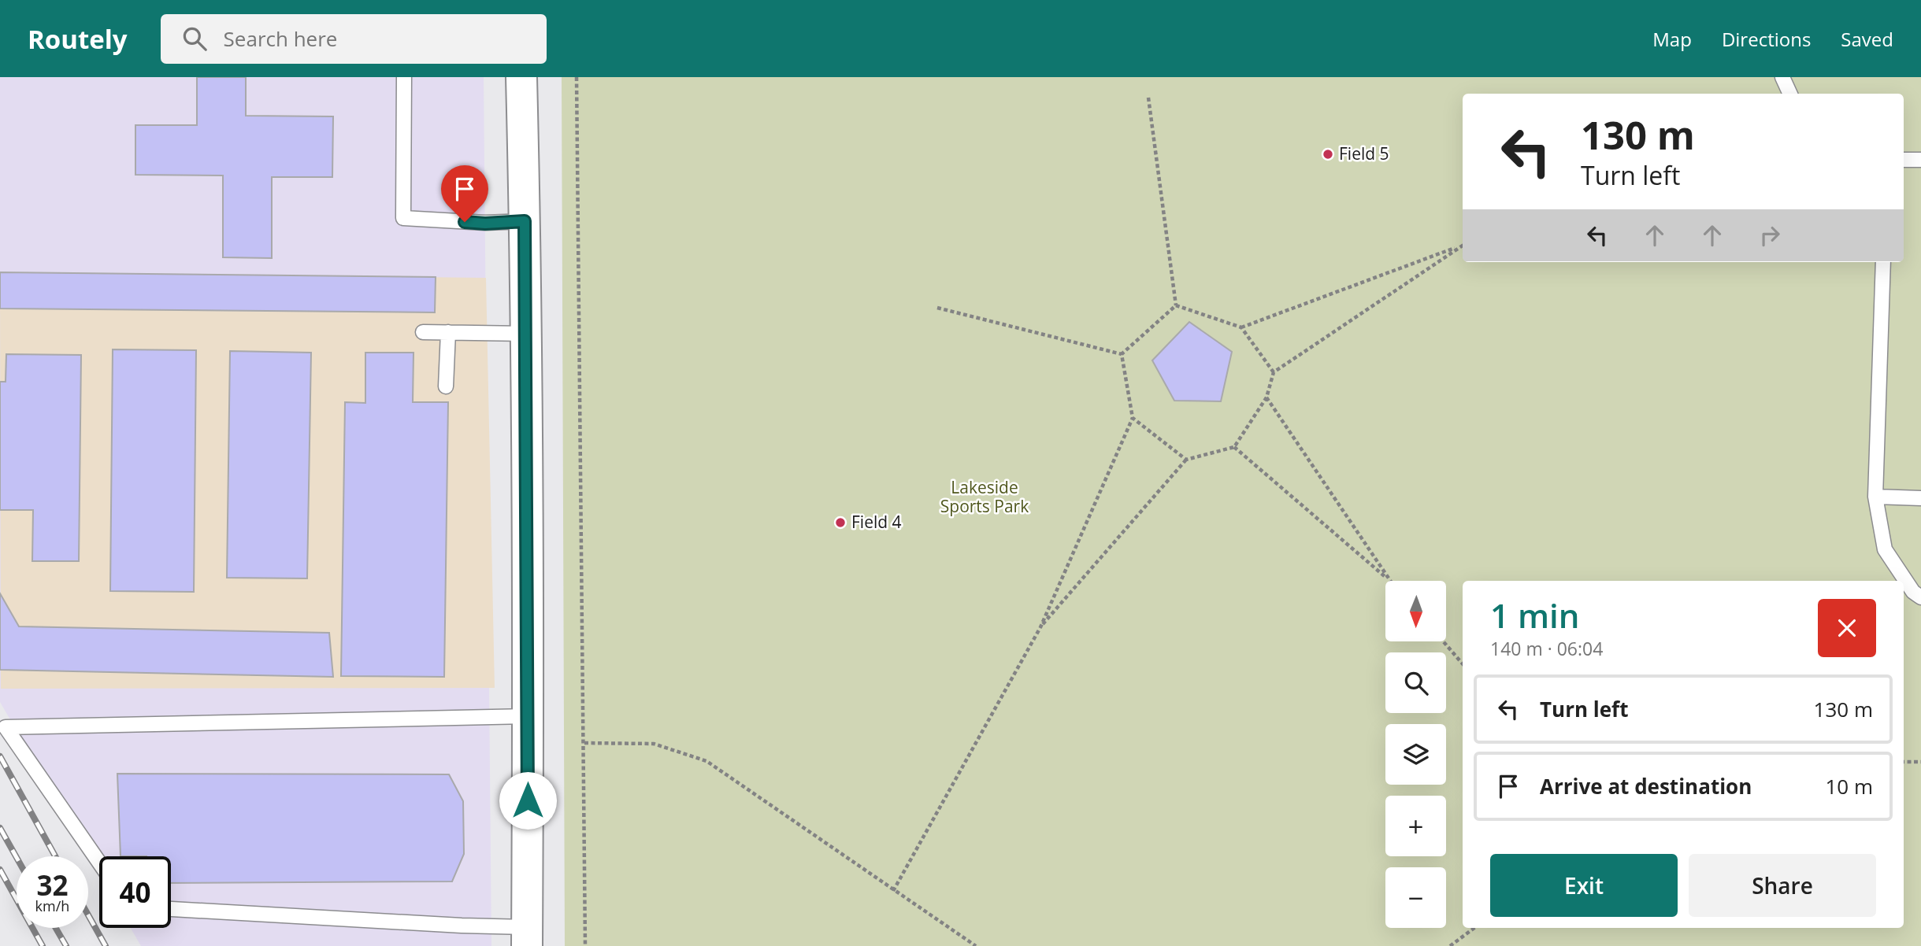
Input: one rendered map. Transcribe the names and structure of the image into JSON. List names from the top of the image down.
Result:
{
  "parks": ["Lakeside Sports Park"],
  "places": ["Field 5", "Field 4"],
  "north": "bottom",
  "page": {
    "header": "Routely",
    "search": "Search here",
    "nav": ["Map", "Directions", "Saved"],
    "turn": ["130 m", "Turn left"],
    "map_buttons": ["+", "−"],
    "heading": ["1 min", "140 m · 06:04"],
    "list": [
      {
        "name": "Turn left",
        "value": "130 m"
      },
      {
        "name": "Arrive at destination",
        "value": "10 m"
      }
    ],
    "buttons": ["Exit", "Share"],
    "speed": "32 km/h",
    "limit": "40"
  }
}
